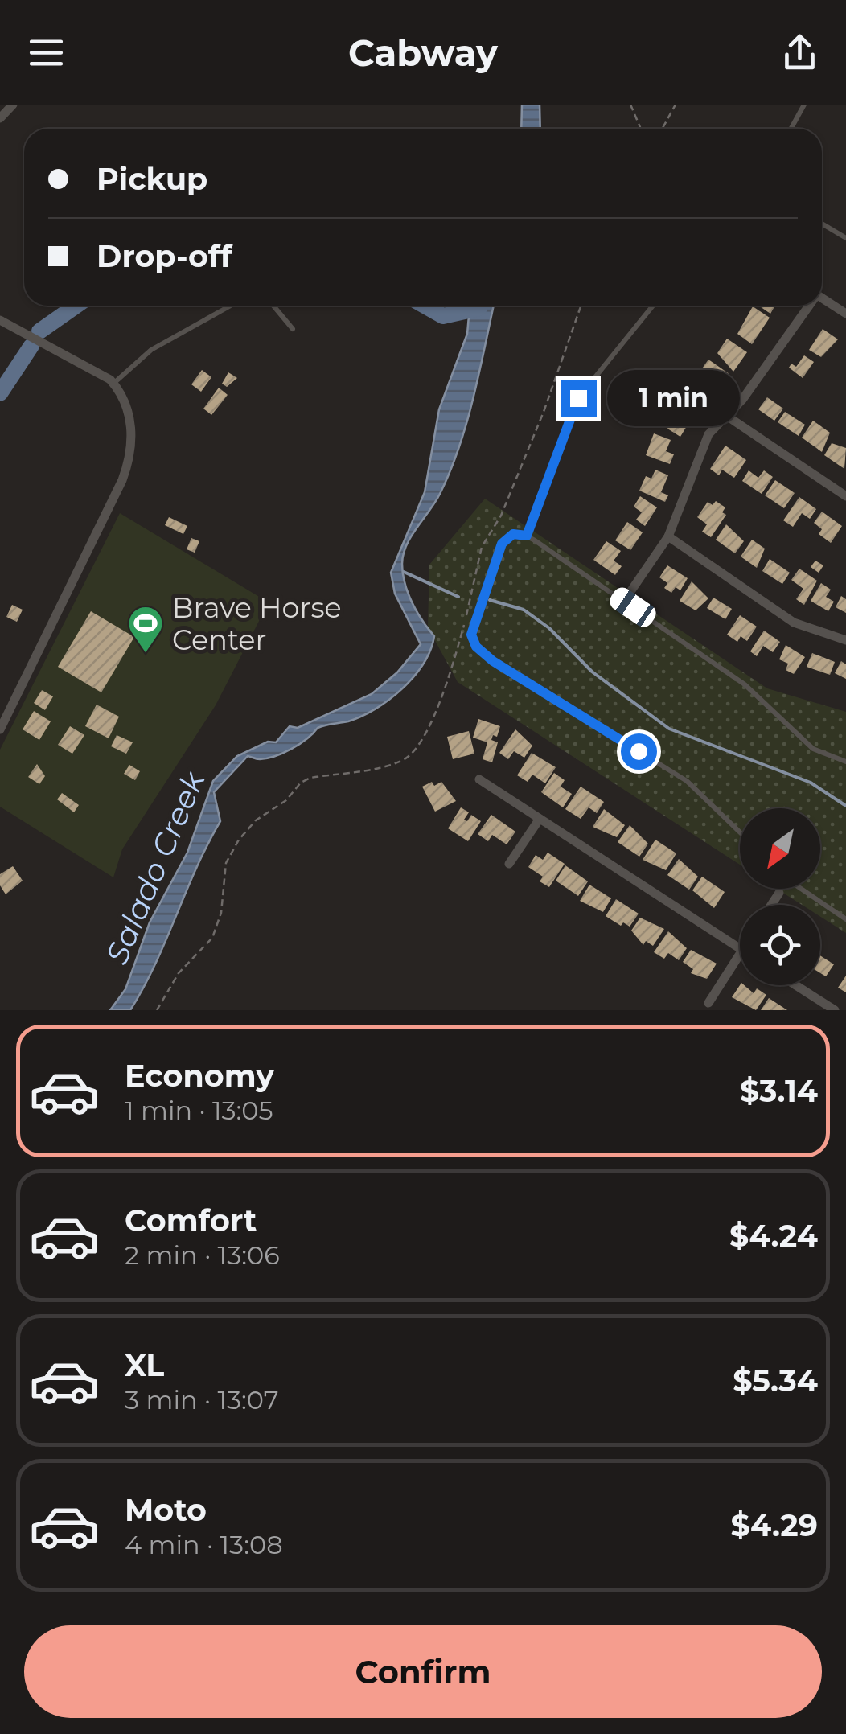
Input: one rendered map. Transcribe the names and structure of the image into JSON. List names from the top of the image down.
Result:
{
  "water": ["Salado Creek"],
  "places": {
    "sports": ["Brave Horse Center"]
  },
  "north": "bottom left",
  "page": {
    "header": "Cabway",
    "banner": ["Pickup", "Drop-off"],
    "bubble": "1 min",
    "list": [
      {
        "name": "Economy",
        "note": "1 min · 13:05",
        "value": "$3.14"
      },
      {
        "name": "Comfort",
        "note": "2 min · 13:06",
        "value": "$4.24"
      },
      {
        "name": "XL",
        "note": "3 min · 13:07",
        "value": "$5.34"
      },
      {
        "name": "Moto",
        "note": "4 min · 13:08",
        "value": "$4.29"
      }
    ],
    "buttons": "Confirm"
  }
}
